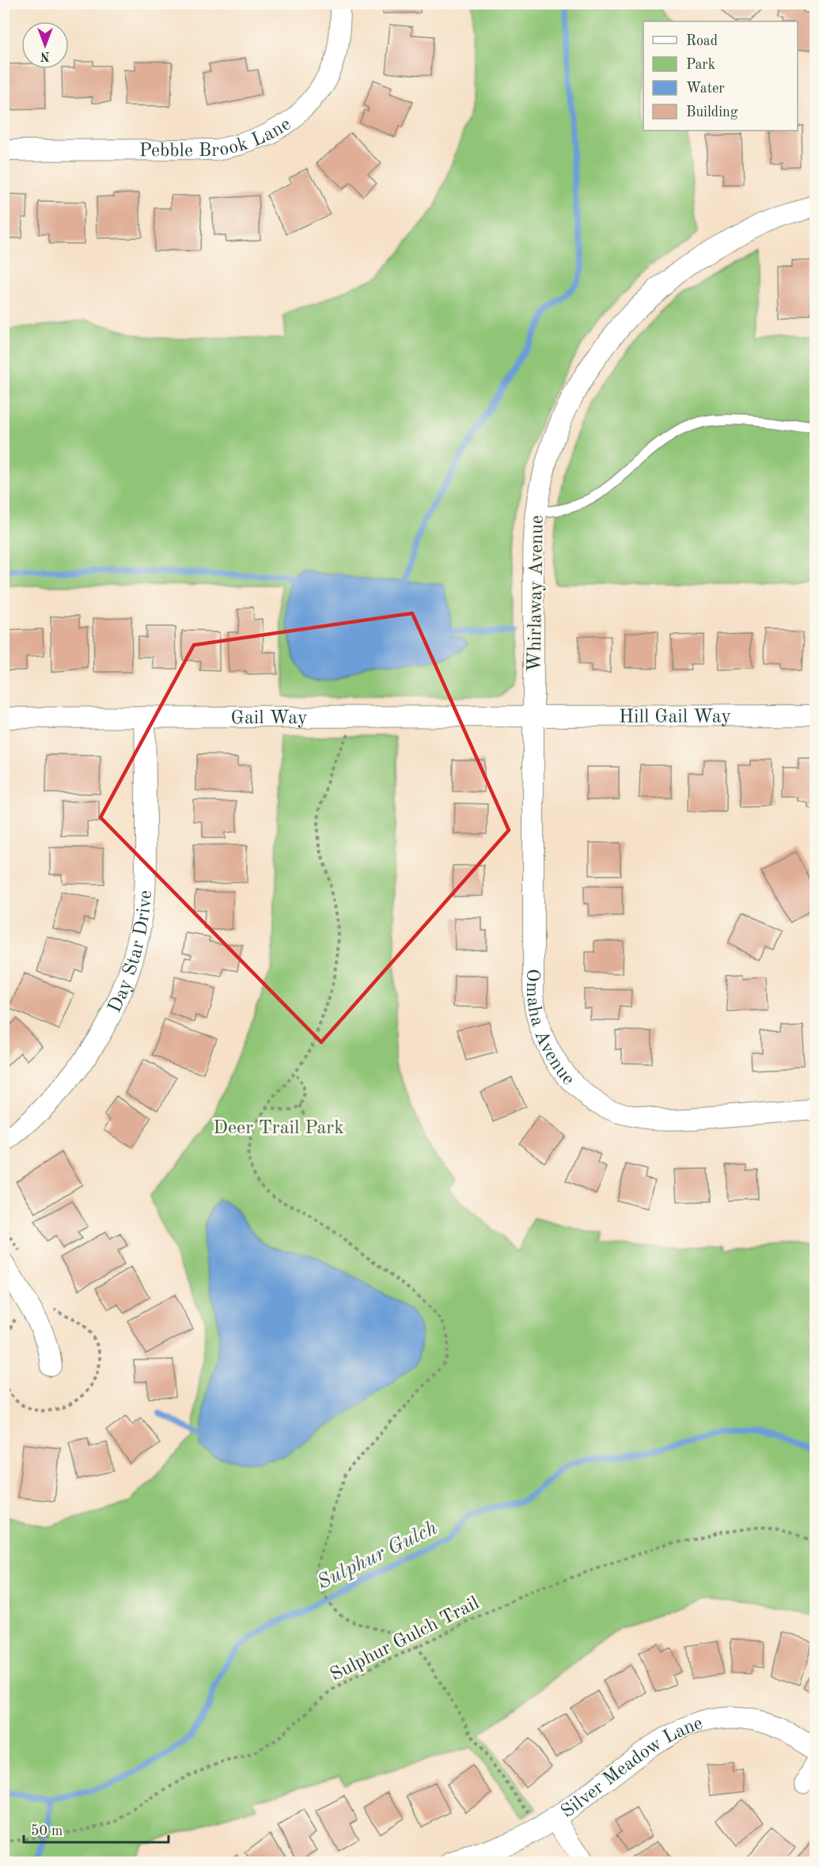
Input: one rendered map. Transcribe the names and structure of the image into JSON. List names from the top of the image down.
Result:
{
  "streets": {
    "street": [
      "Pebble Brook Lane",
      "Whirlaway Avenue",
      "Hill Gail Way",
      "Gail Way",
      "Day Star Drive",
      "Omaha Avenue",
      "Silver Meadow Lane"
    ],
    "path": ["Sulphur Gulch Trail"]
  },
  "crossings": [
    ["Whirlaway Avenue", "Hill Gail Way"],
    ["Whirlaway Avenue", "Gail Way"],
    ["Whirlaway Avenue", "Omaha Avenue"],
    ["Hill Gail Way", "Gail Way"],
    ["Hill Gail Way", "Omaha Avenue"],
    ["Gail Way", "Day Star Drive"],
    ["Gail Way", "Omaha Avenue"]
  ],
  "water": ["Sulphur Gulch"],
  "parks": ["Deer Trail Park"],
  "legend": [
    "Road",
    "Park",
    "Water",
    "Building"
  ],
  "scale_bar": "50 m",
  "north": "bottom"
}
